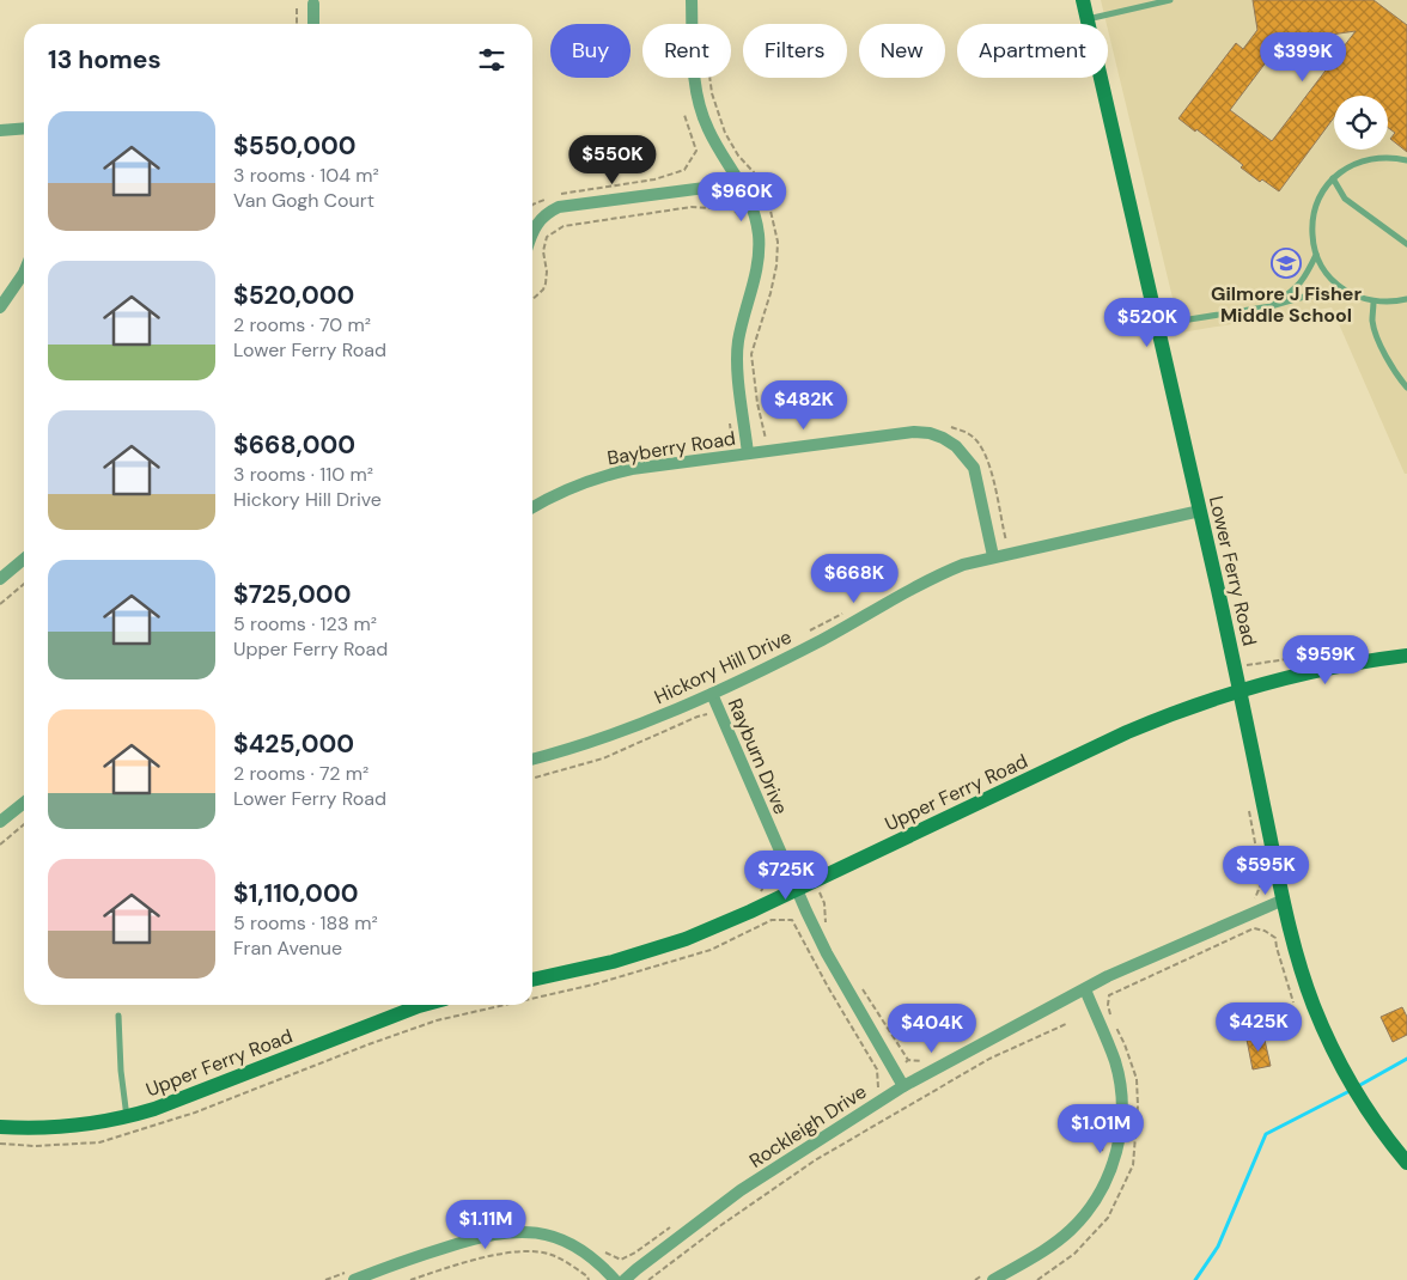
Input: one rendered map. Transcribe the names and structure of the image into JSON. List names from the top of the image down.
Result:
{
  "streets": {
    "main road": ["Lower Ferry Road", "Upper Ferry Road"],
    "street": [
      "Bayberry Road",
      "Hickory Hill Drive",
      "Rayburn Drive",
      "Rockleigh Drive"
    ]
  },
  "crossings": [
    ["Bayberry Road", "Hickory Hill Drive"],
    ["Lower Ferry Road", "Hickory Hill Drive"],
    ["Lower Ferry Road", "Upper Ferry Road"],
    ["Lower Ferry Road", "Rockleigh Drive"],
    ["Hickory Hill Drive", "Rayburn Drive"],
    ["Rayburn Drive", "Upper Ferry Road"],
    ["Rayburn Drive", "Rockleigh Drive"]
  ],
  "places": {
    "school or university": ["Gilmore J Fisher Middle School"]
  },
  "page": {
    "chip": [
      "Buy",
      "Rent",
      "Filters",
      "New",
      "Apartment"
    ],
    "heading": "13 homes",
    "price": [
      "$399K",
      "$550K",
      "$960K",
      "$520K",
      "$482K",
      "$668K",
      "$959K",
      "$595K",
      "$725K",
      "$425K",
      "$404K",
      "$1.01M",
      "$1.11M"
    ],
    "list": [
      {
        "name": "$550,000",
        "note": "3 rooms · 104 m² · Van Gogh Court"
      },
      {
        "name": "$520,000",
        "note": "2 rooms · 70 m² · Lower Ferry Road"
      },
      {
        "name": "$668,000",
        "note": "3 rooms · 110 m² · Hickory Hill Drive"
      },
      {
        "name": "$725,000",
        "note": "5 rooms · 123 m² · Upper Ferry Road"
      },
      {
        "name": "$425,000",
        "note": "2 rooms · 72 m² · Lower Ferry Road"
      },
      {
        "name": "$1,110,000",
        "note": "5 rooms · 188 m² · Fran Avenue"
      }
    ]
  }
}
